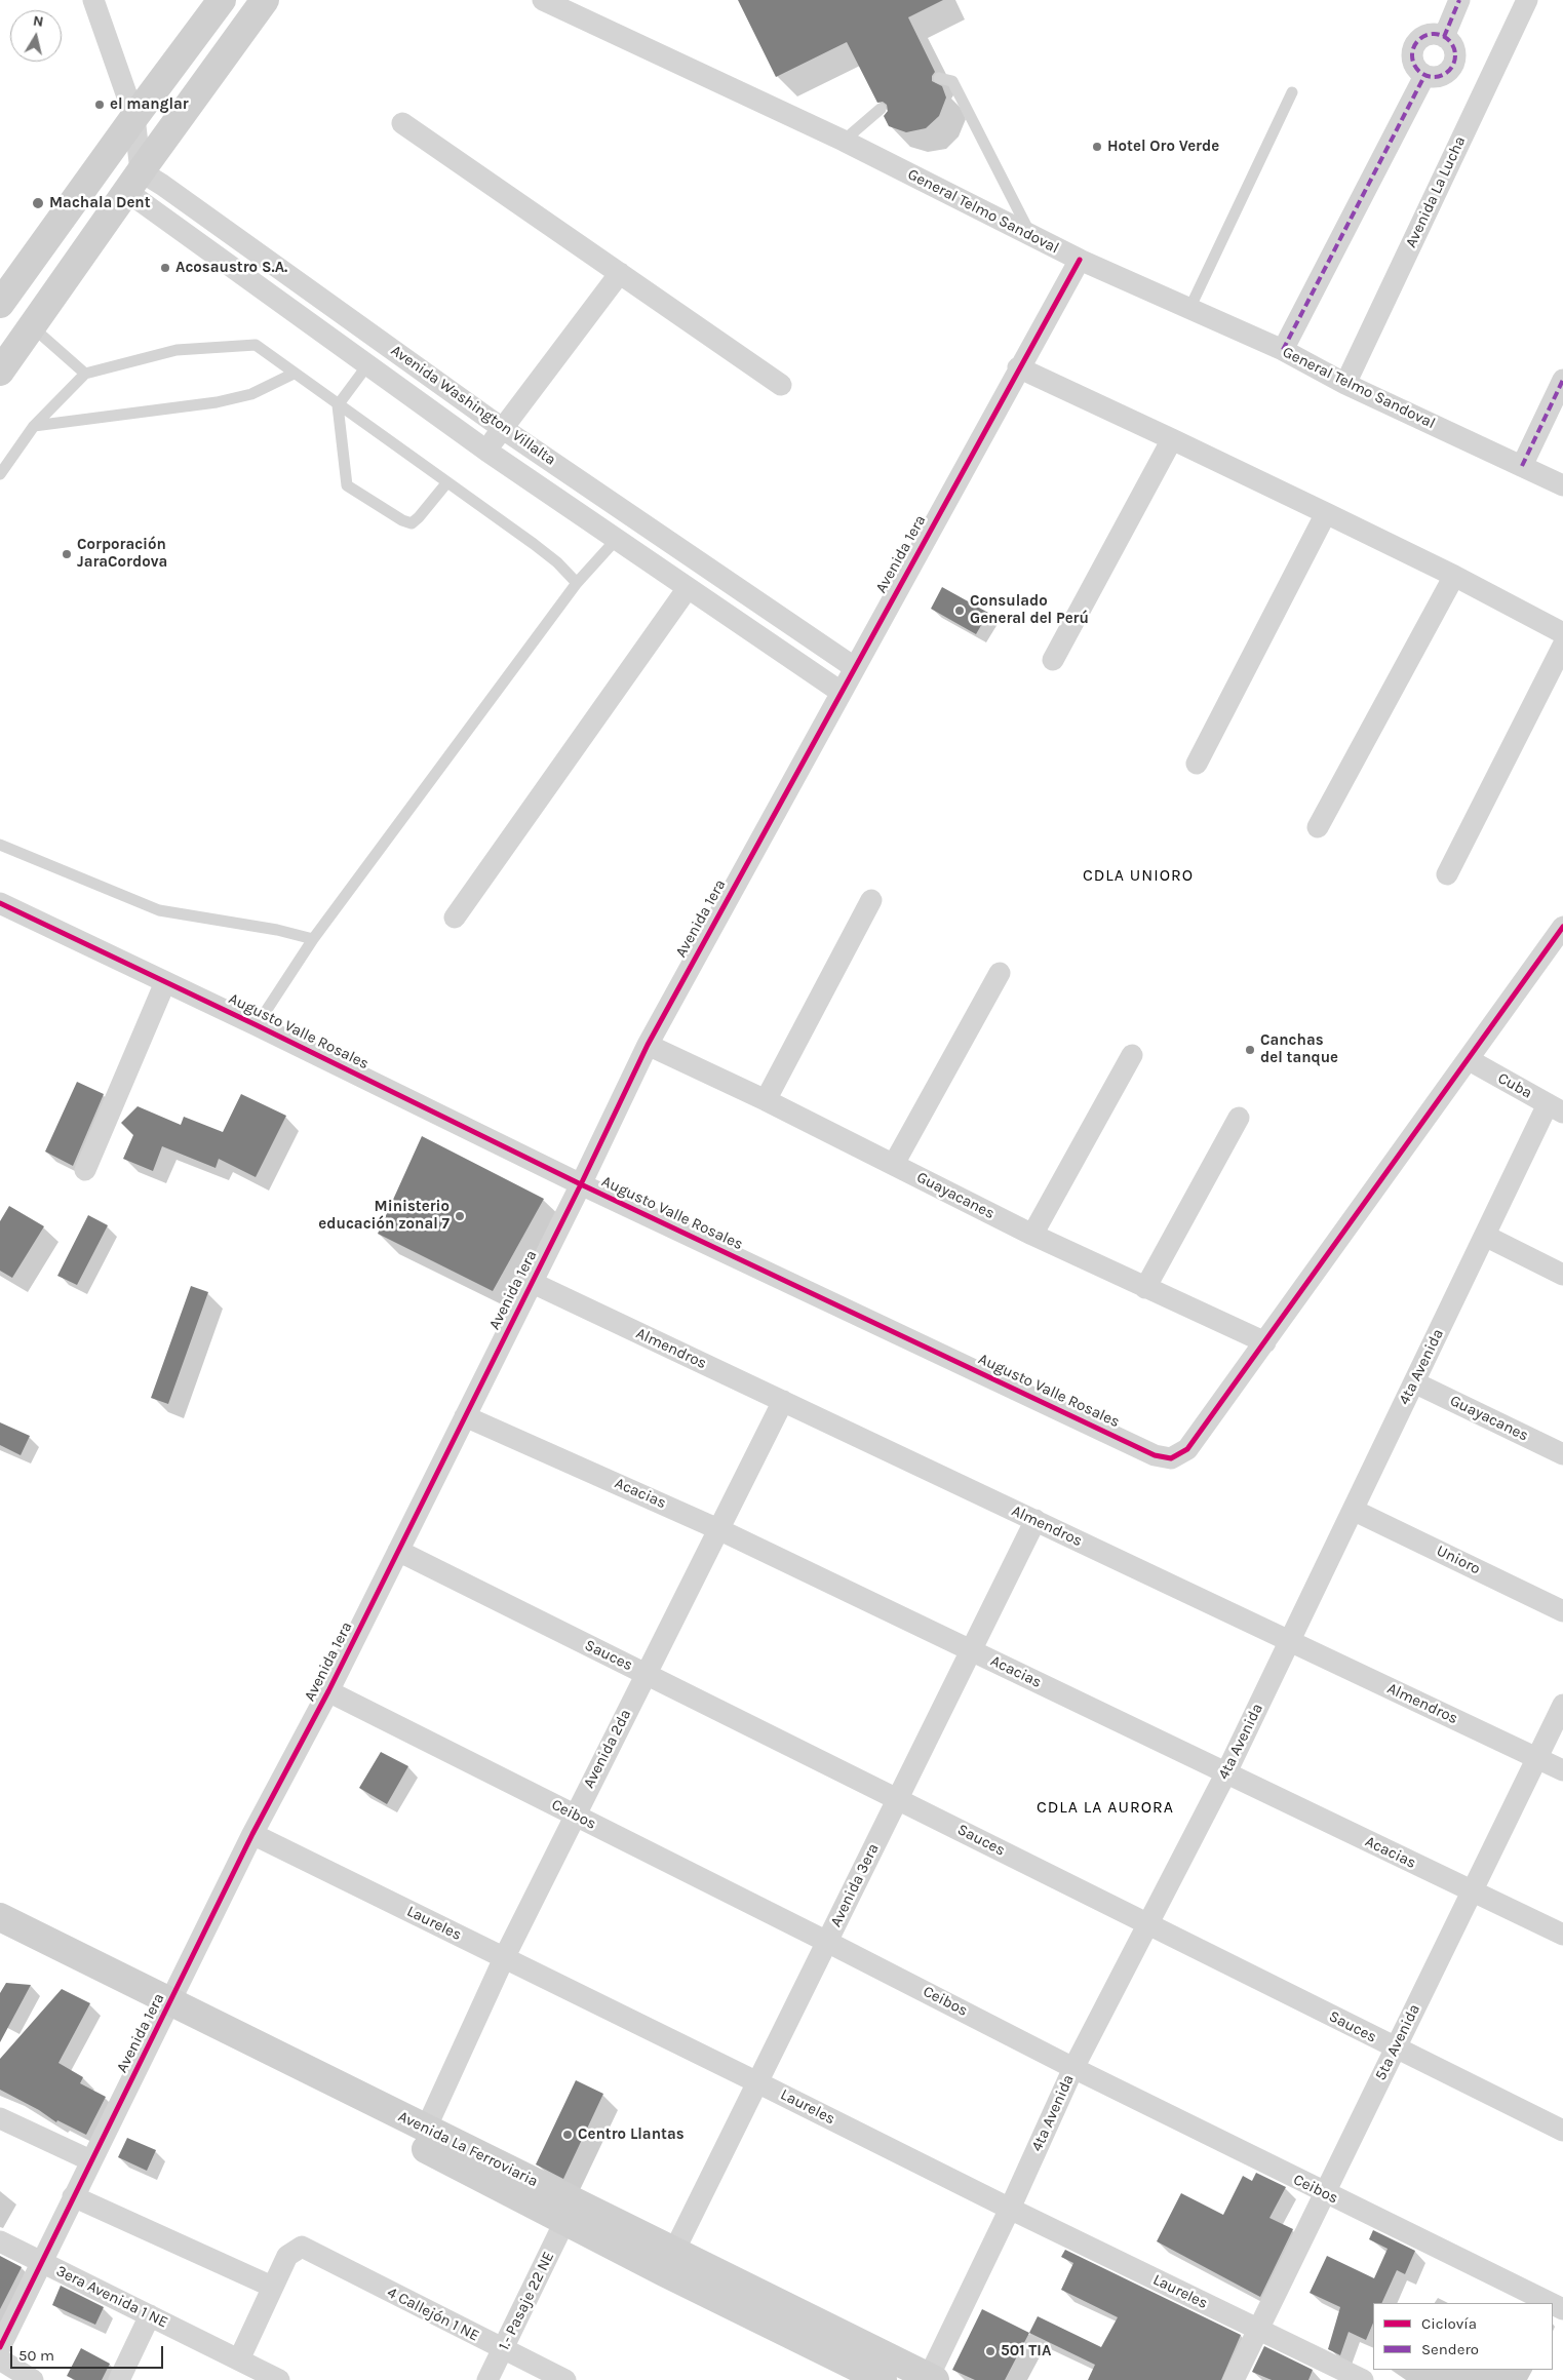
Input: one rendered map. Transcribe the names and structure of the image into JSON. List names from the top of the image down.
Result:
{
  "streets": {
    "main road": ["Avenida La Ferroviaria"],
    "street": [
      "Avenida La Lucha",
      "General Telmo Sandoval",
      "Avenida Washington Villalta",
      "Avenida 1era",
      "Augusto Valle Rosales",
      "Cuba",
      "Guayacanes",
      "Almendros",
      "4ta Avenida",
      "Acacias",
      "Unioro",
      "Sauces",
      "Avenida 2da",
      "Ceibos",
      "Avenida 3era",
      "Laureles",
      "5ta Avenida",
      "3era Avenida 1 NE",
      "1.- Pasaje 22 NE",
      "4 Callejón 1 NE"
    ]
  },
  "crossings": [
    ["Avenida La Lucha", "General Telmo Sandoval"],
    ["General Telmo Sandoval", "Avenida 1era"],
    ["Avenida Washington Villalta", "Avenida 1era"],
    ["Avenida 1era", "Augusto Valle Rosales"],
    ["Avenida 1era", "Guayacanes"],
    ["Avenida 1era", "Almendros"],
    ["Avenida 1era", "Acacias"],
    ["Avenida 1era", "Sauces"],
    ["Avenida 1era", "Ceibos"],
    ["Avenida 1era", "Laureles"],
    ["Avenida 1era", "Avenida La Ferroviaria"],
    ["Avenida 1era", "3era Avenida 1 NE"],
    ["Augusto Valle Rosales", "Guayacanes"],
    ["Cuba", "4ta Avenida"],
    ["Guayacanes", "4ta Avenida"],
    ["Almendros", "4ta Avenida"],
    ["Almendros", "Avenida 2da"],
    ["Almendros", "Avenida 3era"],
    ["Almendros", "5ta Avenida"],
    ["4ta Avenida", "Acacias"],
    ["4ta Avenida", "Unioro"],
    ["4ta Avenida", "Sauces"],
    ["4ta Avenida", "Ceibos"],
    ["4ta Avenida", "Laureles"],
    ["4ta Avenida", "Avenida La Ferroviaria"],
    ["Acacias", "Avenida 2da"],
    ["Acacias", "Avenida 3era"],
    ["Acacias", "5ta Avenida"],
    ["Sauces", "Avenida 2da"],
    ["Sauces", "Avenida 3era"],
    ["Sauces", "5ta Avenida"],
    ["Avenida 2da", "Ceibos"],
    ["Avenida 2da", "Laureles"],
    ["Avenida 2da", "Avenida La Ferroviaria"],
    ["Ceibos", "Avenida 3era"],
    ["Ceibos", "5ta Avenida"],
    ["Avenida 3era", "Laureles"],
    ["Avenida 3era", "Avenida La Ferroviaria"],
    ["Laureles", "5ta Avenida"],
    ["Avenida La Ferroviaria", "1.- Pasaje 22 NE"],
    ["1.- Pasaje 22 NE", "4 Callejón 1 NE"]
  ],
  "districts": ["CDLA UNIORO", "CDLA LA AURORA"],
  "places": [
    "el manglar",
    "Hotel Oro Verde",
    "Machala Dent",
    "Acosaustro S.A.",
    "Corporación JaraCordova",
    "Consulado General del Perú",
    "Canchas del tanque",
    "Ministerio educación zonal 7",
    "Centro Llantas",
    "501 TIA"
  ],
  "legend": ["Ciclovía", "Sendero"],
  "scale_bar": "50 m",
  "north": "top"
}
